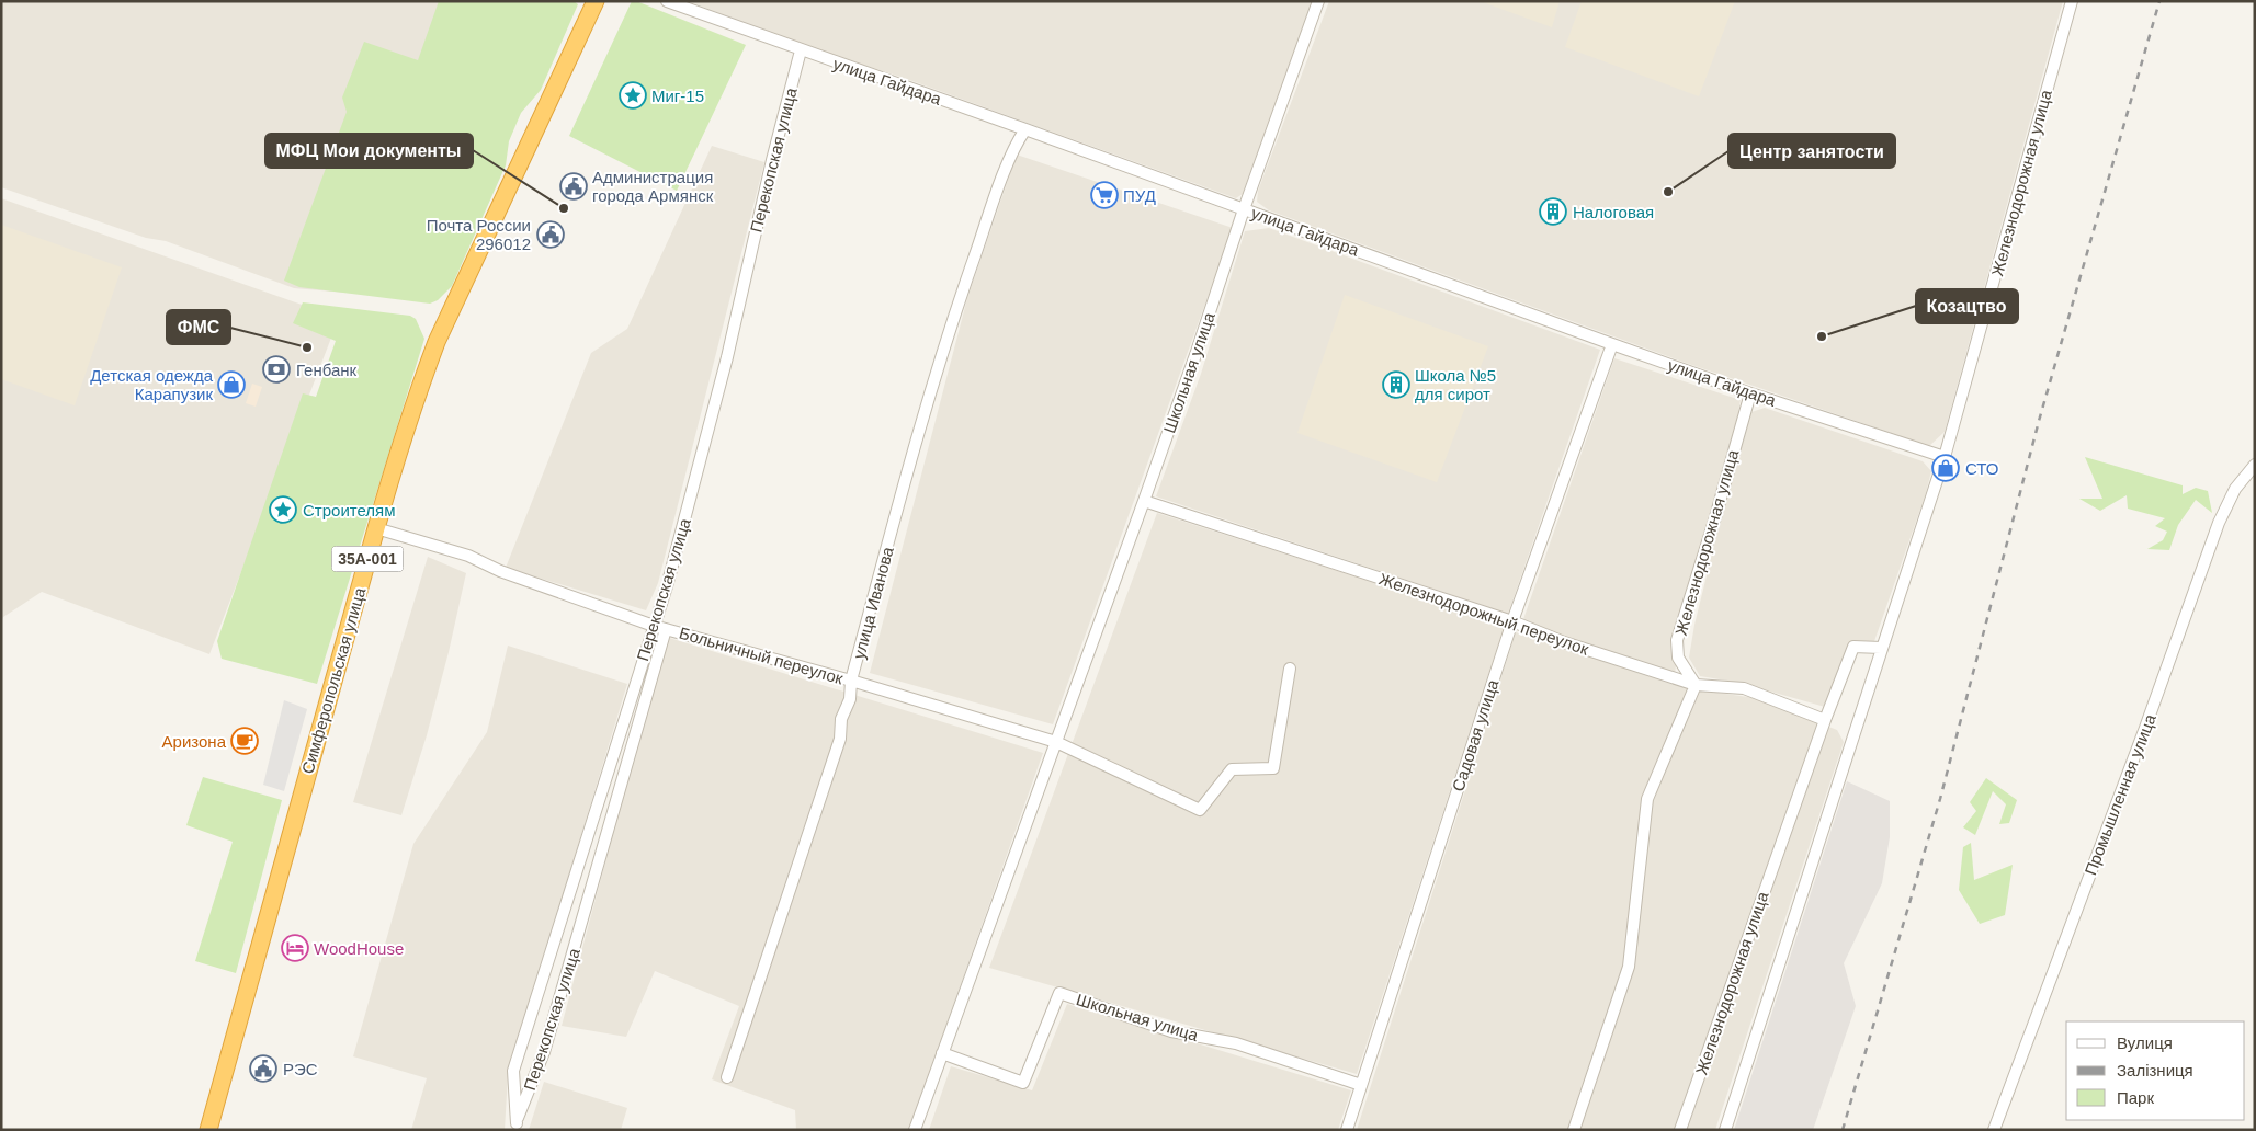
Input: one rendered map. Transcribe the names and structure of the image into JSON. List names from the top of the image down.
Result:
{
  "streets": {
    "highway": ["35А-001", "Симферопольская улица"],
    "street": [
      "улица Гайдара",
      "Перекопская улица",
      "Железнодорожная улица",
      "Школьная улица",
      "улица Иванова",
      "Железнодорожный переулок",
      "Больничный переулок",
      "Садовая улица",
      "Промышленная улица"
    ]
  },
  "crossings": [
    ["улица Гайдара", "Перекопская улица"],
    ["улица Гайдара", "Железнодорожная улица"],
    ["улица Гайдара", "Школьная улица"],
    ["улица Гайдара", "улица Иванова"],
    ["улица Гайдара", "Садовая улица"],
    ["Перекопская улица", "Больничный переулок"],
    ["Железнодорожная улица", "Железнодорожный переулок"],
    ["Школьная улица", "Железнодорожный переулок"],
    ["Школьная улица", "Больничный переулок"],
    ["Школьная улица", "Садовая улица"],
    ["улица Иванова", "Больничный переулок"],
    ["Железнодорожный переулок", "Садовая улица"],
    ["Больничный переулок", "Симферопольская улица"]
  ],
  "places": {
    "place": ["Миг-15", "Строителям"],
    "public building": ["Администрация города Армянск", "Почта России 296012", "РЭС"],
    "other": [
      "Центр занятости",
      "МФЦ Мои документы",
      "Козацтво",
      "ФМС"
    ],
    "supermarket": ["ПУД"],
    "building": ["Налоговая", "Школа №5 для сирот"],
    "bank": ["Генбанк"],
    "shop": ["Детская одежда Карапузик", "СТО"],
    "cafe": ["Аризона"],
    "hotel": ["WoodHouse"]
  },
  "legend": ["Вулиця", "Залізниця", "Парк"]
}
